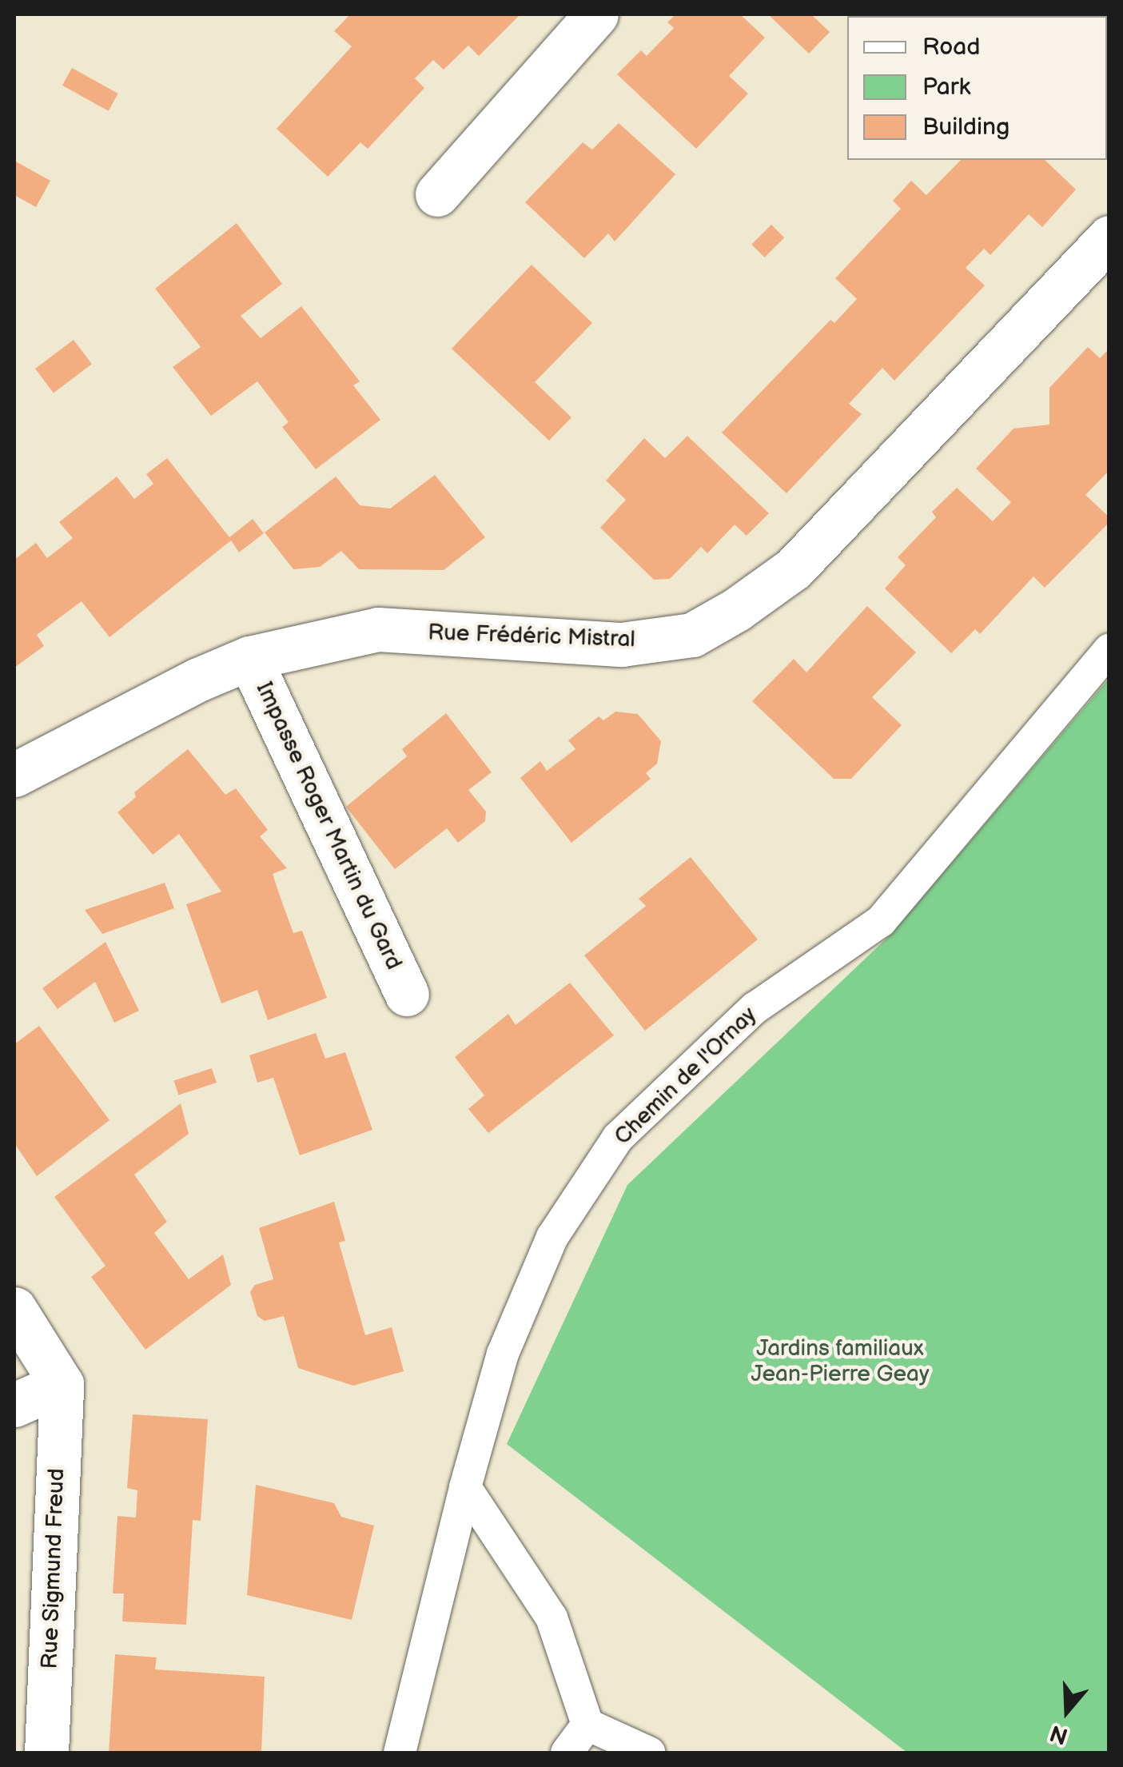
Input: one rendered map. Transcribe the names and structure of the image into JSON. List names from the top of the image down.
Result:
{
  "streets": {
    "street": ["Rue Frédéric Mistral", "Impasse Roger Martin du Gard", "Rue Sigmund Freud"],
    "lane": ["Chemin de l'Ornay"]
  },
  "crossings": [
    ["Rue Frédéric Mistral", "Impasse Roger Martin du Gard"]
  ],
  "parks": ["Jardins familiaux Jean-Pierre Geay"],
  "legend": ["Road", "Park", "Building"],
  "north": "bottom"
}
